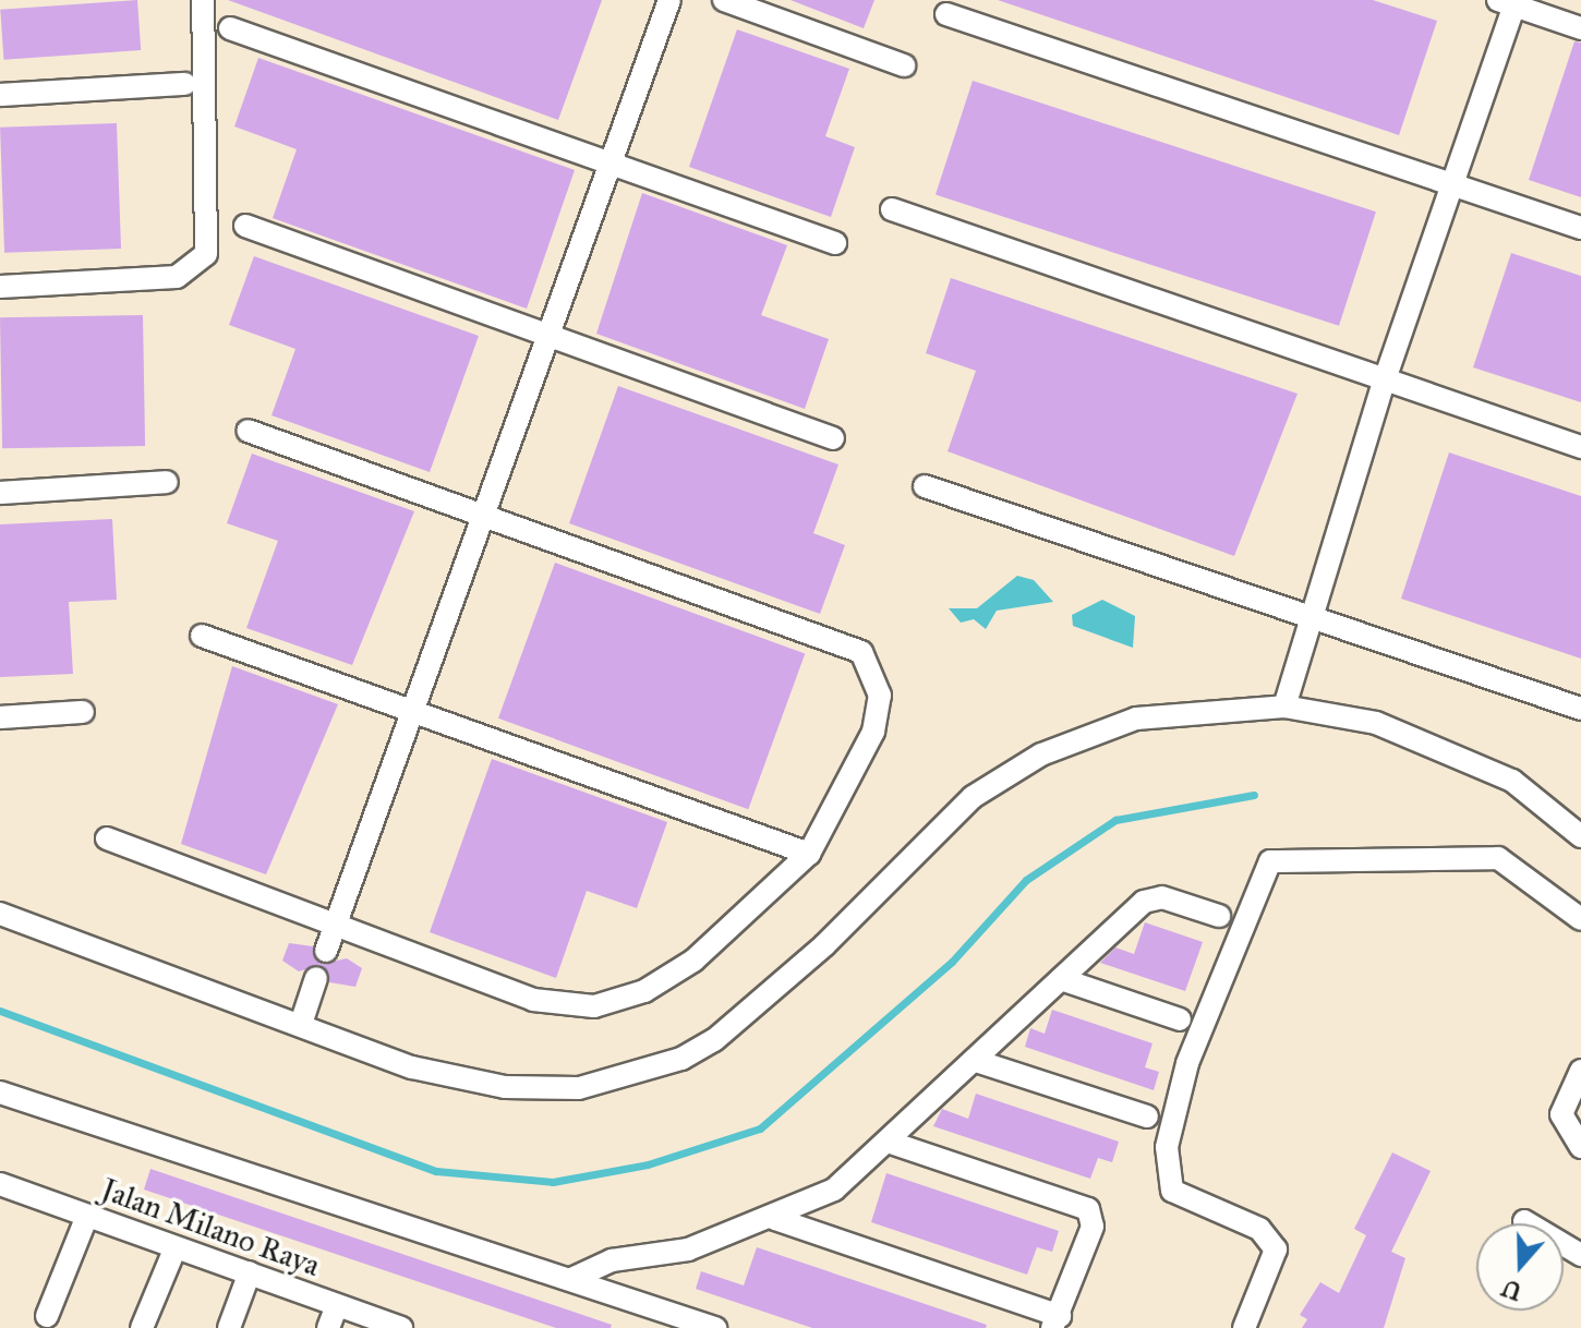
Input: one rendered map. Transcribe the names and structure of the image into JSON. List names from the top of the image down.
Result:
{
  "streets": {
    "street": ["Jalan Milano Raya"]
  },
  "north": "bottom"
}
